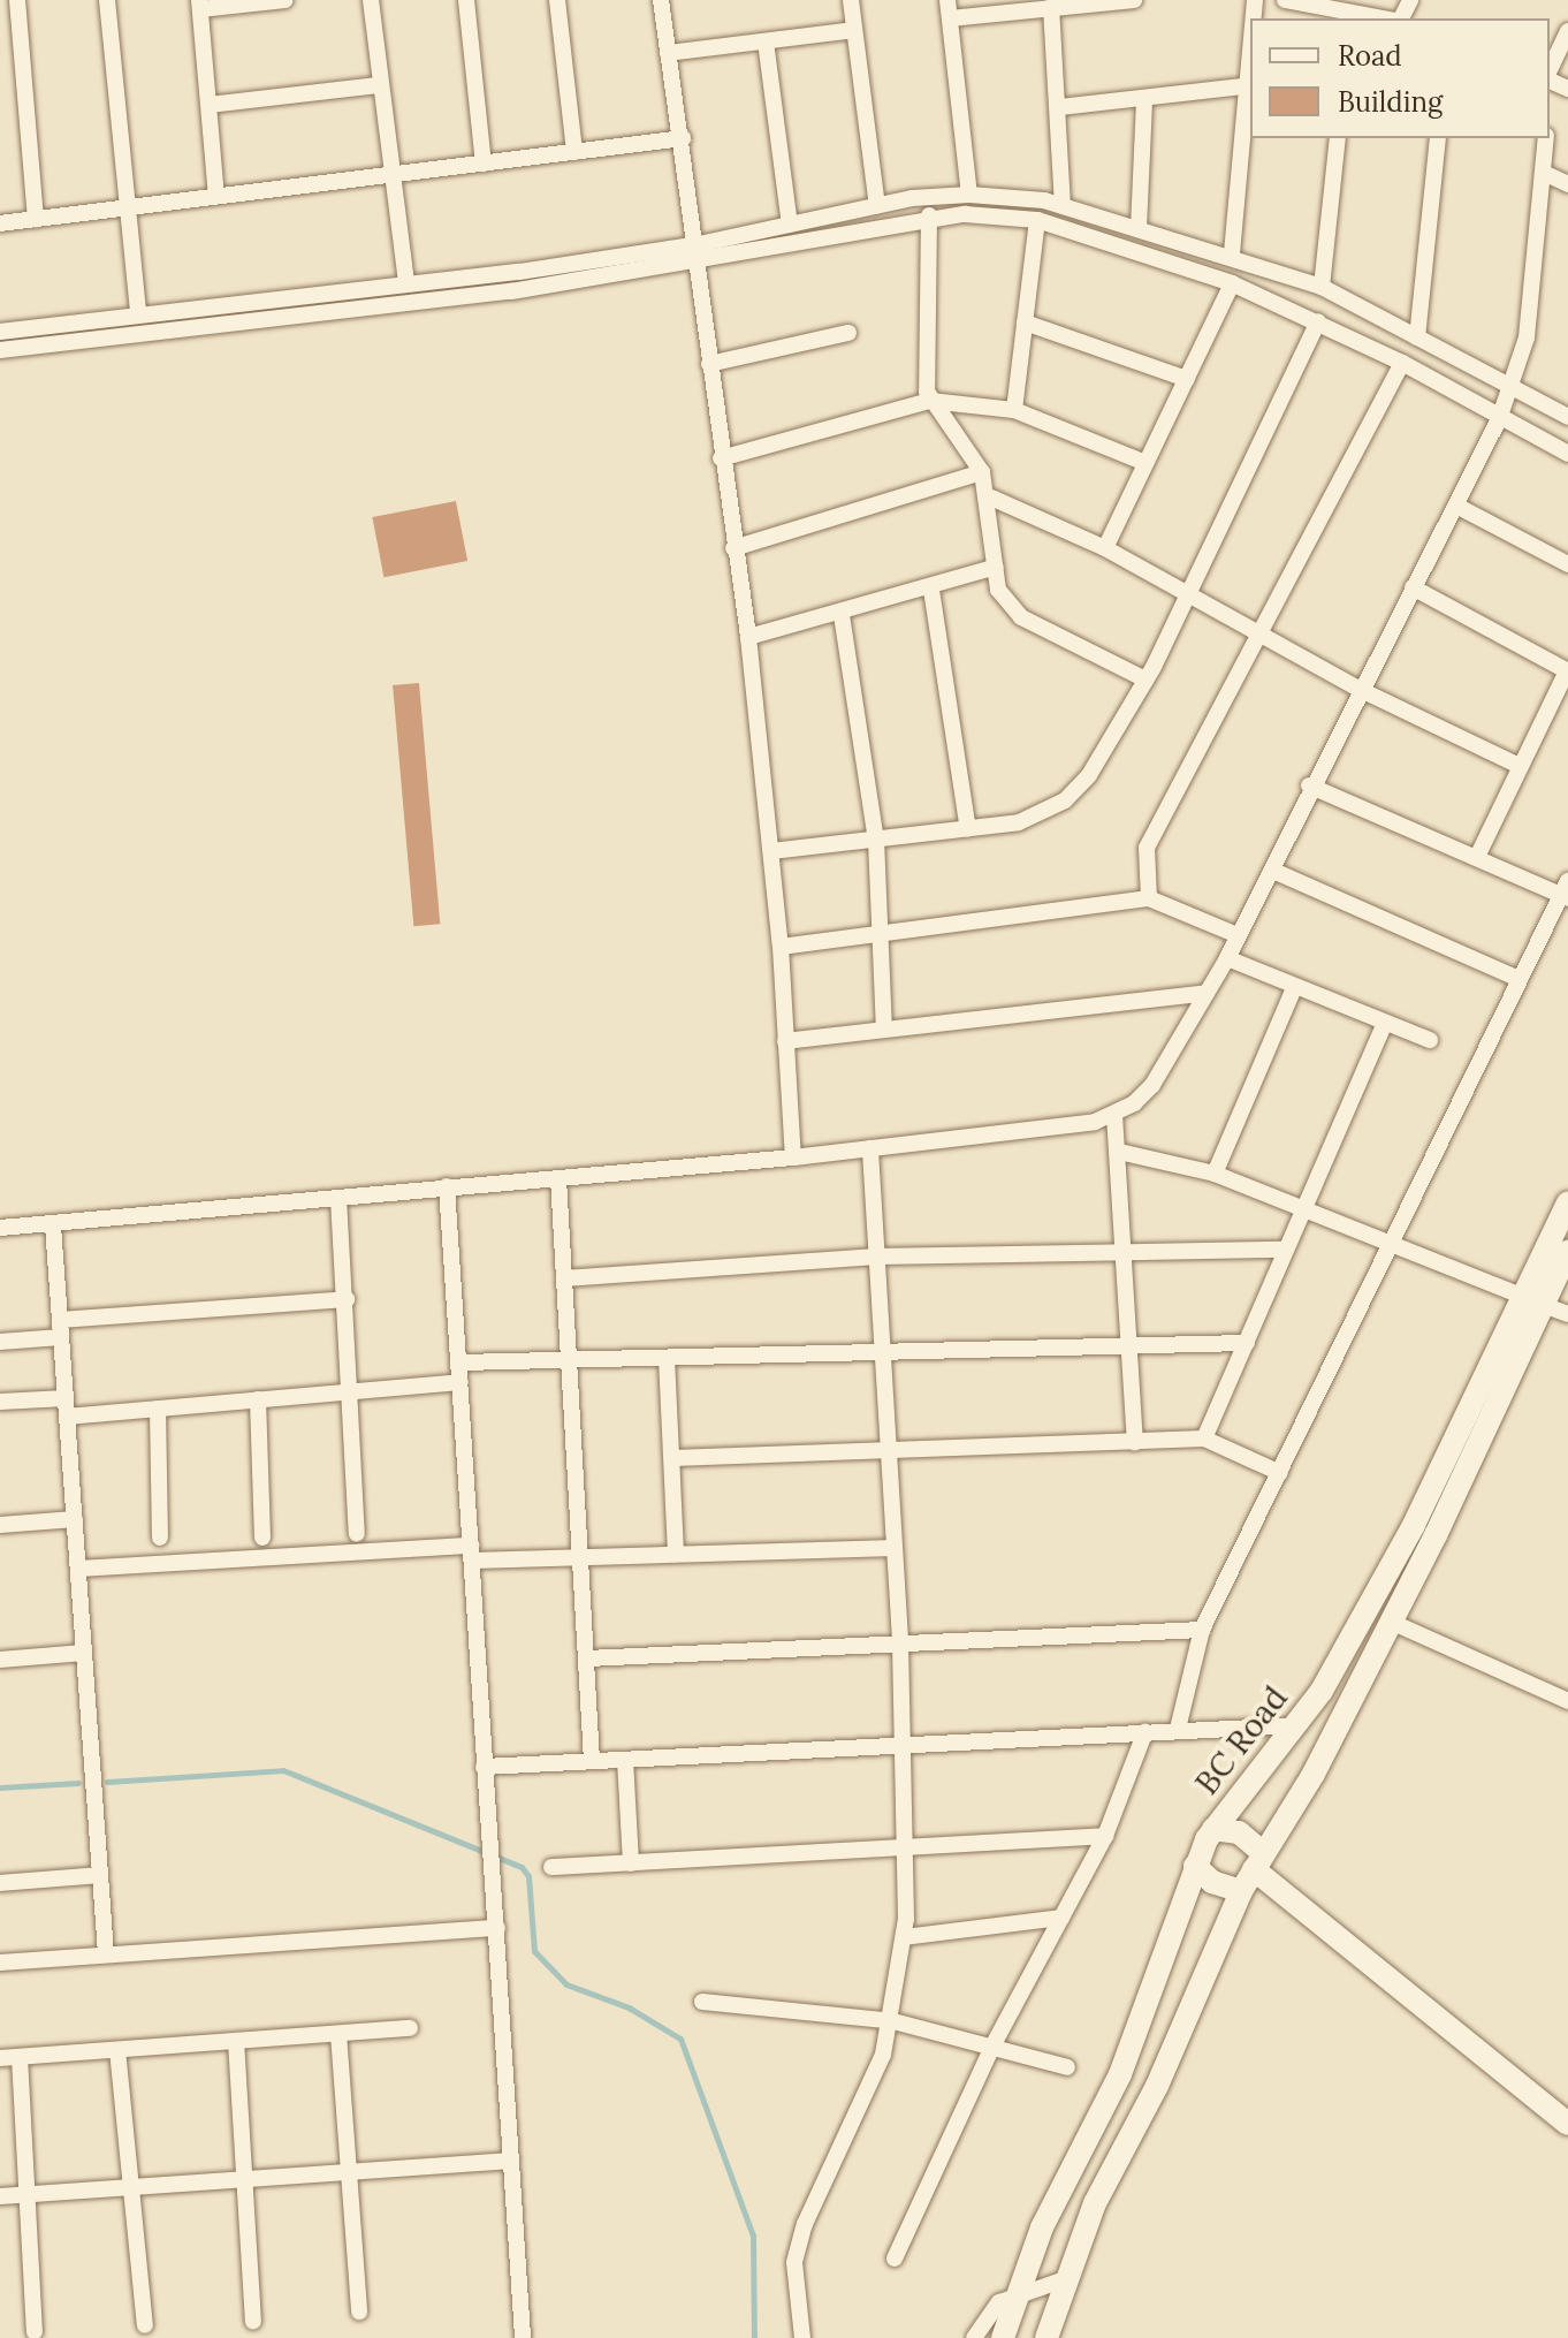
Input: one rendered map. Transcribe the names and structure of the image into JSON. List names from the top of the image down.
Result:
{
  "streets": {
    "street": ["BC Road"]
  },
  "legend": ["Road", "Building"]
}
